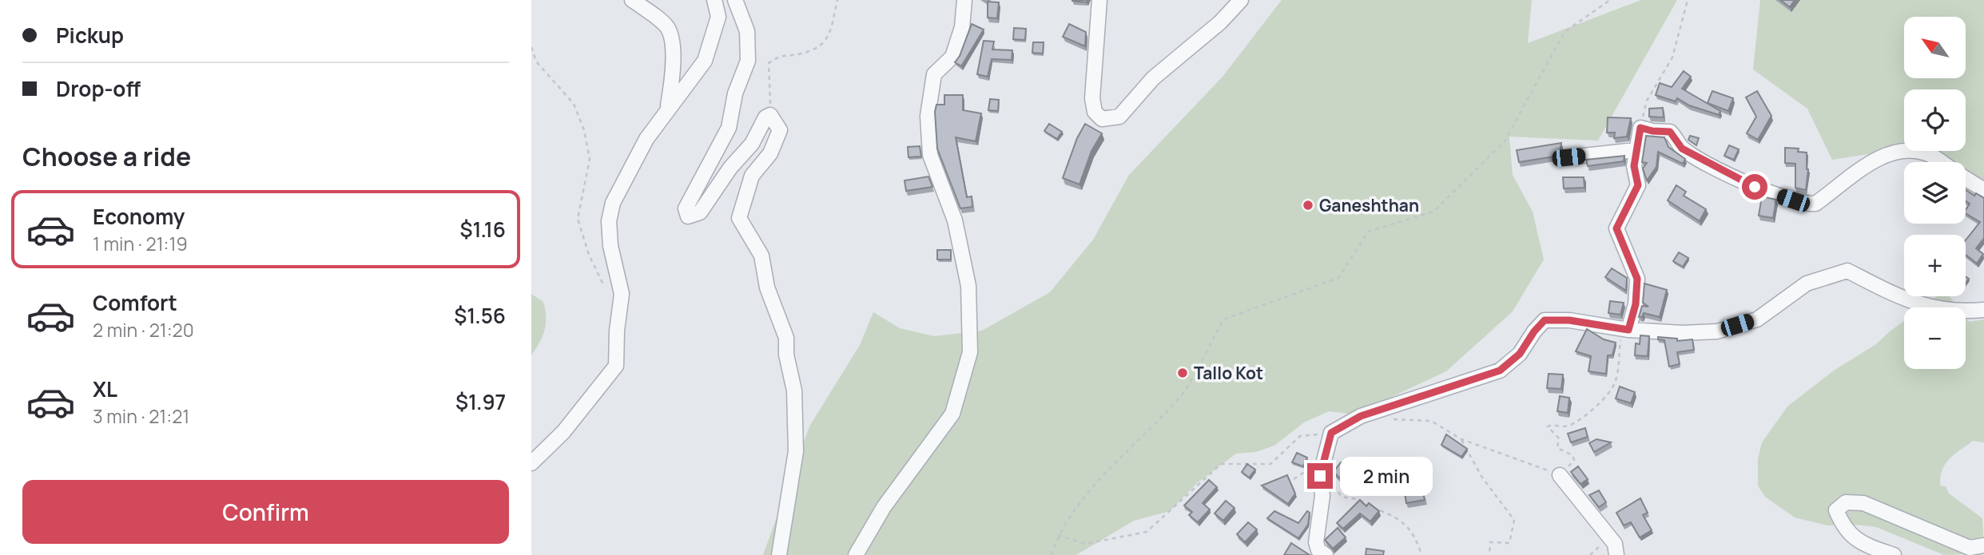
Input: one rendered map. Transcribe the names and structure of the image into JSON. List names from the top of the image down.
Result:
{
  "places": ["Ganeshthan", "Tallo Kot"],
  "north": "top left",
  "page": {
    "banner": ["Pickup", "Drop-off"],
    "map_buttons": ["+", "−"],
    "heading": "Choose a ride",
    "list": [
      {
        "name": "Economy",
        "note": "1 min · 21:19",
        "value": "$1.16"
      },
      {
        "name": "Comfort",
        "note": "2 min · 21:20",
        "value": "$1.56"
      },
      {
        "name": "XL",
        "note": "3 min · 21:21",
        "value": "$1.97"
      }
    ],
    "bubble": "2 min",
    "buttons": "Confirm"
  }
}
